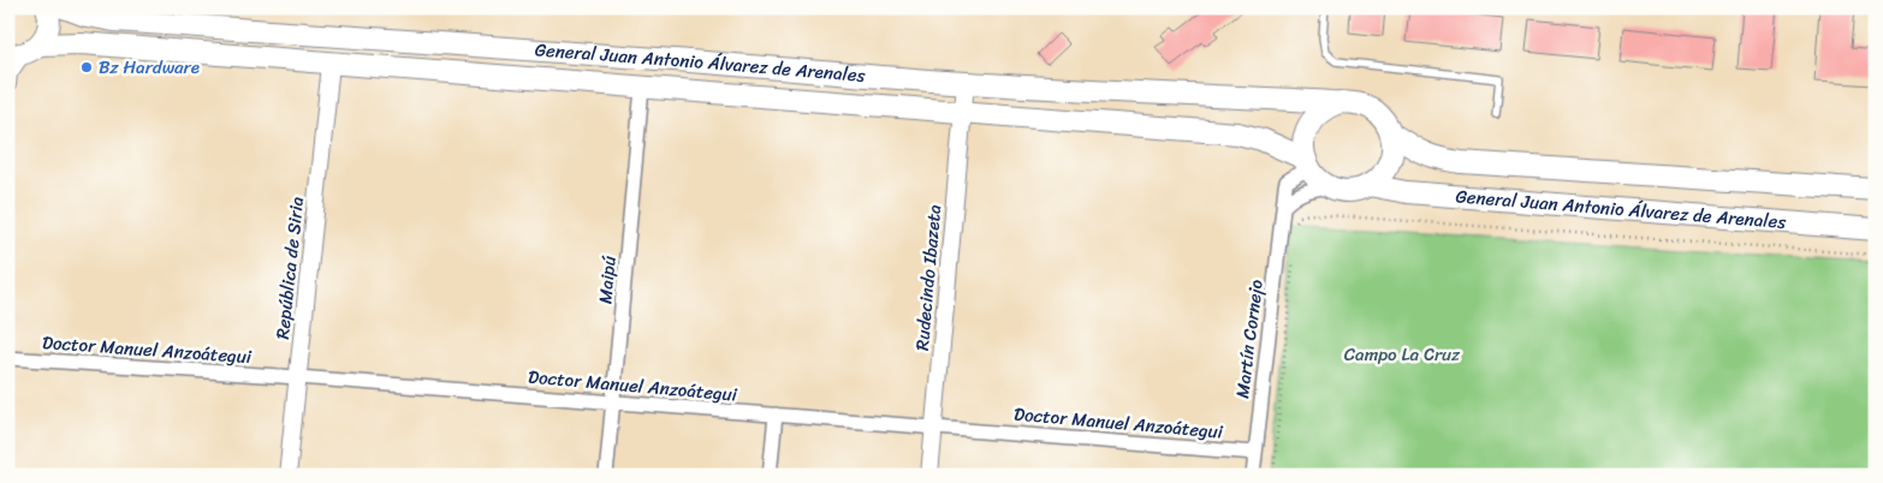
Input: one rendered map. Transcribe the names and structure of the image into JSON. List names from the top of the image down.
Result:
{
  "streets": {
    "main road": ["General Juan Antonio Álvarez de Arenales"],
    "street": [
      "República de Siria",
      "Rudecindo Ibazeta",
      "Maipú",
      "Martín Cornejo",
      "Doctor Manuel Anzoátegui"
    ]
  },
  "crossings": [
    ["General Juan Antonio Álvarez de Arenales", "República de Siria"],
    ["General Juan Antonio Álvarez de Arenales", "Rudecindo Ibazeta"],
    ["General Juan Antonio Álvarez de Arenales", "Maipú"],
    ["General Juan Antonio Álvarez de Arenales", "Martín Cornejo"],
    ["República de Siria", "Doctor Manuel Anzoátegui"],
    ["Rudecindo Ibazeta", "Doctor Manuel Anzoátegui"],
    ["Maipú", "Doctor Manuel Anzoátegui"],
    ["Martín Cornejo", "Doctor Manuel Anzoátegui"]
  ],
  "parks": ["Campo La Cruz"],
  "places": ["Bz Hardware"]
}
